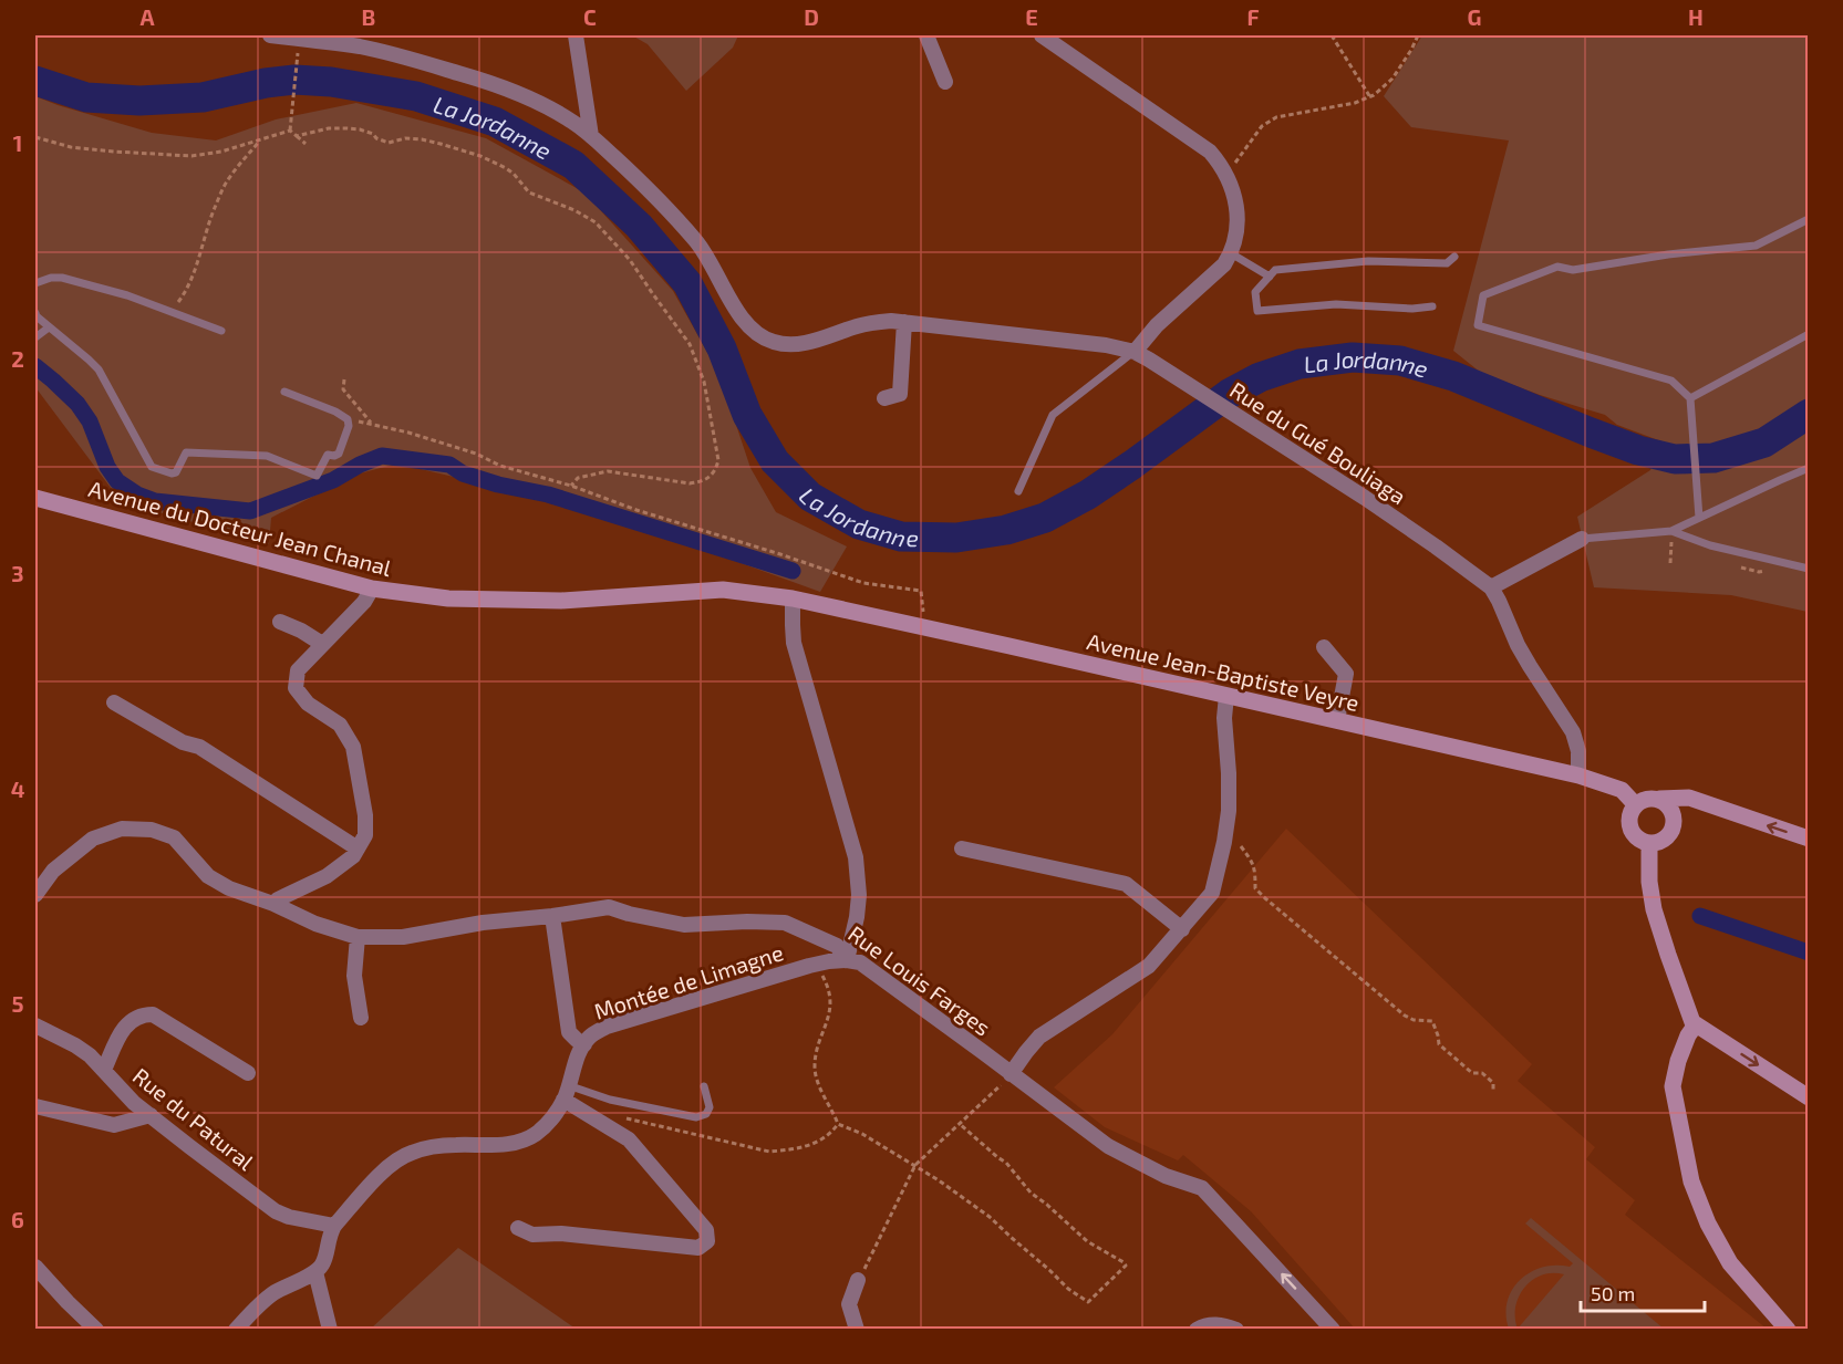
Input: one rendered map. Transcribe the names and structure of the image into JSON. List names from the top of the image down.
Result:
{
  "streets": {
    "main road": ["Avenue du Docteur Jean Chanal", "Avenue Jean-Baptiste Veyre"],
    "street": [
      "Rue du Gué Bouliaga",
      "Rue Louis Farges",
      "Montée de Limagne",
      "Rue du Patural"
    ]
  },
  "crossings": [
    ["Rue du Gué Bouliaga", "Avenue Jean-Baptiste Veyre"],
    ["Avenue du Docteur Jean Chanal", "Avenue Jean-Baptiste Veyre"],
    ["Rue Louis Farges", "Montée de Limagne"],
    ["Montée de Limagne", "Rue du Patural"]
  ],
  "water": ["La Jordanne"],
  "scale_bar": "50 m",
  "grid": {
    "columns": [
      "A",
      "B",
      "C",
      "D",
      "E",
      "F",
      "G",
      "H"
    ],
    "rows": [
      "1",
      "2",
      "3",
      "4",
      "5",
      "6"
    ]
  }
}
